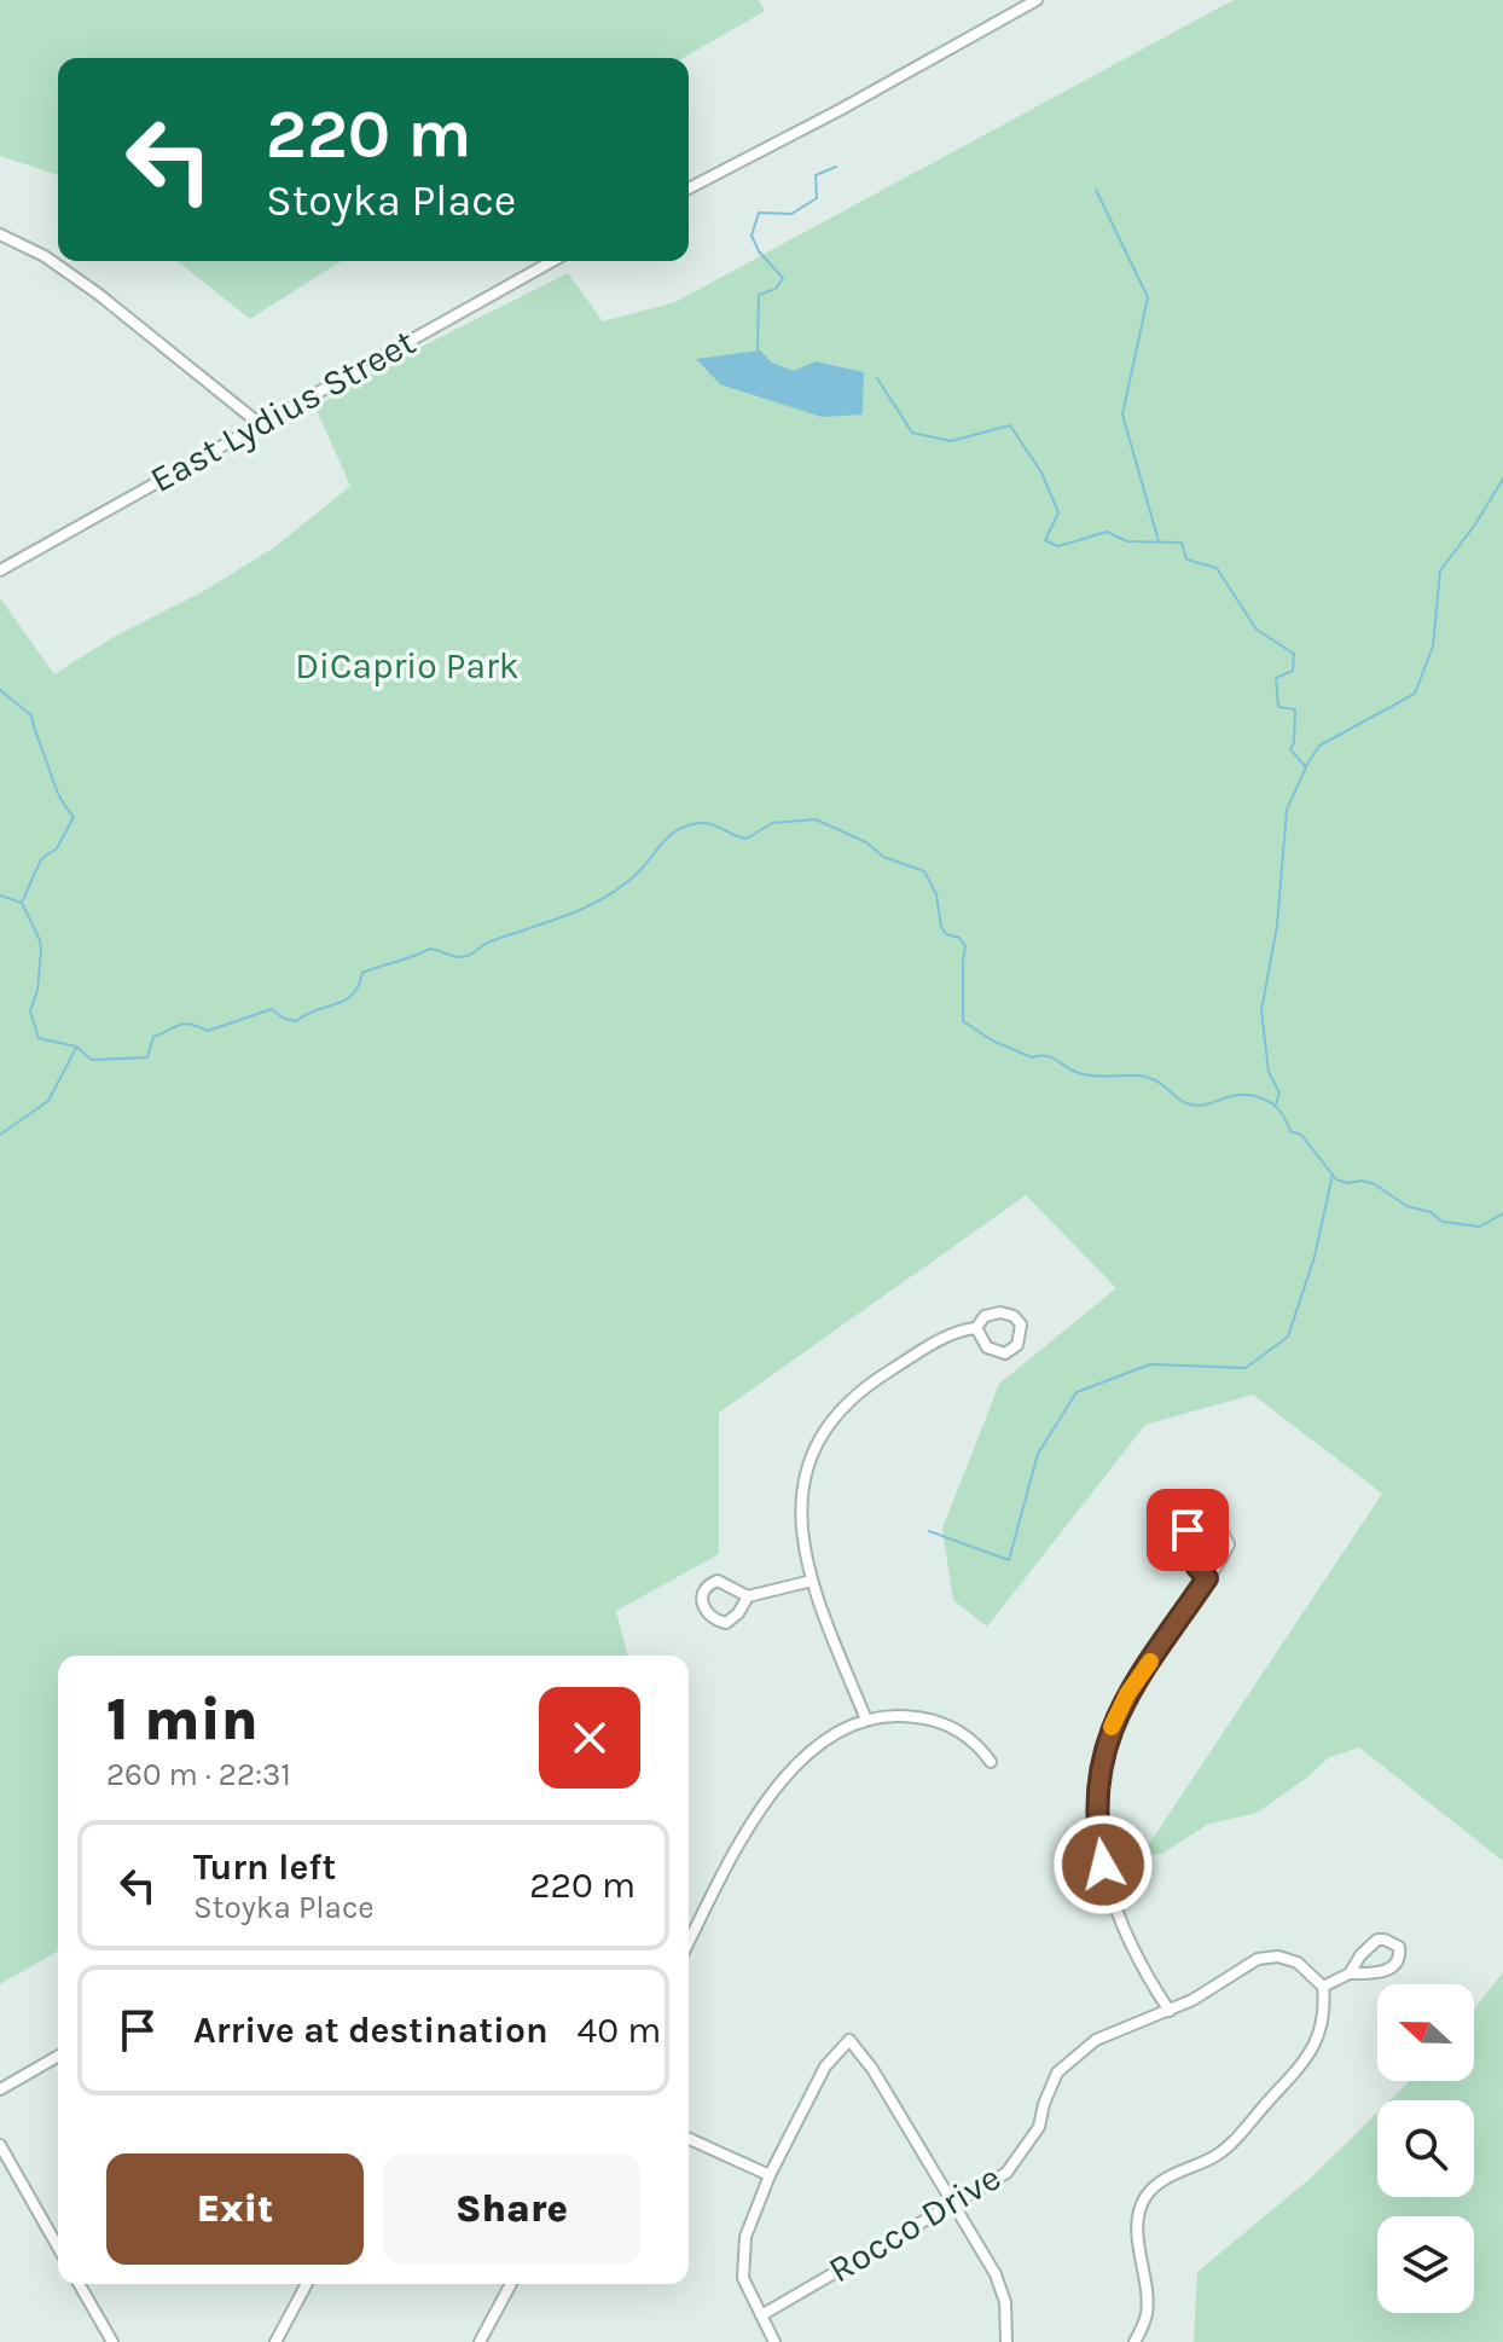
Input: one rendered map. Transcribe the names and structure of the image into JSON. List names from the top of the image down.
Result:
{
  "streets": {
    "street": ["East Lydius Street", "Rocco Drive"]
  },
  "parks": ["DiCaprio Park"],
  "north": "left",
  "page": {
    "turn": ["220 m", "Stoyka Place"],
    "heading": ["1 min", "260 m · 22:31"],
    "list": [
      {
        "name": "Turn left",
        "note": "Stoyka Place",
        "value": "220 m"
      },
      {
        "name": "Arrive at destination",
        "value": "40 m"
      }
    ],
    "buttons": ["Exit", "Share"]
  }
}
